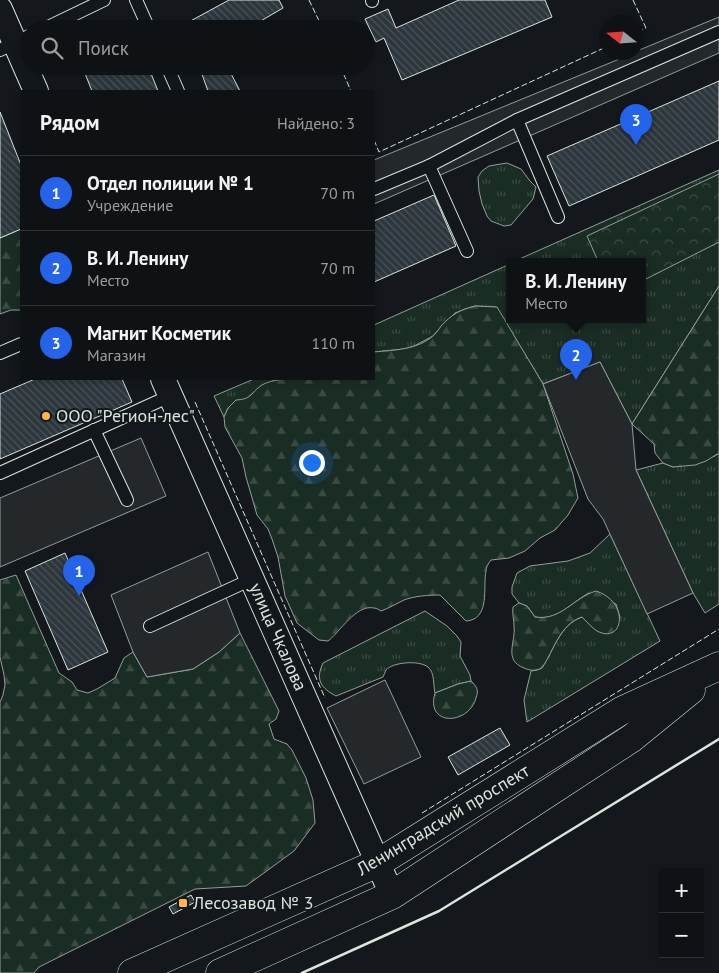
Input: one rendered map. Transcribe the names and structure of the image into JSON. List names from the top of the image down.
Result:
{
  "streets": {
    "main road": ["Ленинградский проспект"],
    "street": ["улица Чкалова"]
  },
  "crossings": [
    ["улица Чкалова", "Ленинградский проспект"]
  ],
  "places": {
    "other": ["ООО \"Регион-лес\""],
    "transit": ["Лесозавод № 3"]
  },
  "north": "left",
  "page": {
    "search": "Поиск",
    "heading": ["Рядом", "Найдено: 3"],
    "pins": ["3", "2", "1"],
    "list": [
      {
        "mark": "1",
        "name": "Отдел полиции № 1",
        "note": "Учреждение",
        "value": "70 m"
      },
      {
        "mark": "2",
        "name": "В. И. Ленину",
        "note": "Место",
        "value": "70 m"
      },
      {
        "mark": "3",
        "name": "Магнит Косметик",
        "note": "Магазин",
        "value": "110 m"
      }
    ],
    "popup": ["В. И. Ленину", "Место"],
    "map_buttons": ["+", "−"]
  }
}
